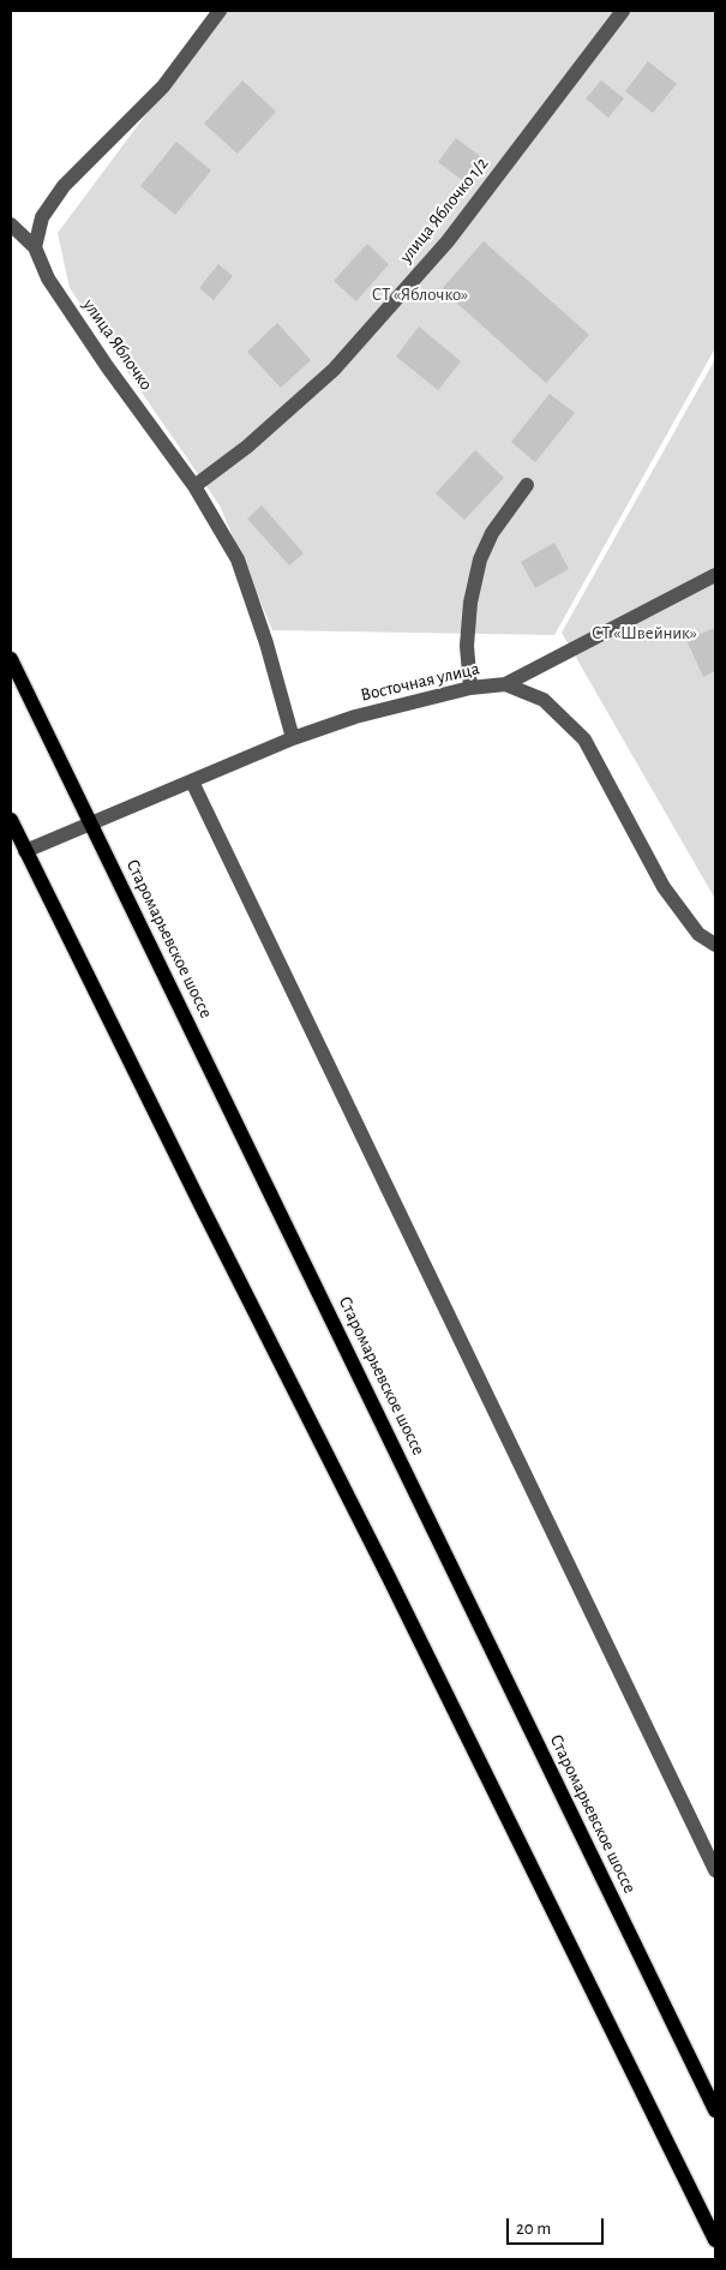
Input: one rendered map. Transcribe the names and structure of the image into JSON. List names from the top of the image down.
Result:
{
  "streets": {
    "main road": ["Старомарьевское шоссе"],
    "street": ["улица Яблочко 1/2", "улица Яблочко", "Восточная улица"]
  },
  "crossings": [
    ["улица Яблочко 1/2", "улица Яблочко"],
    ["улица Яблочко", "Восточная улица"],
    ["Восточная улица", "Старомарьевское шоссе"]
  ],
  "parks": ["СТ «Яблочко»", "СТ «Швейник»"],
  "scale_bar": "20 m"
}
